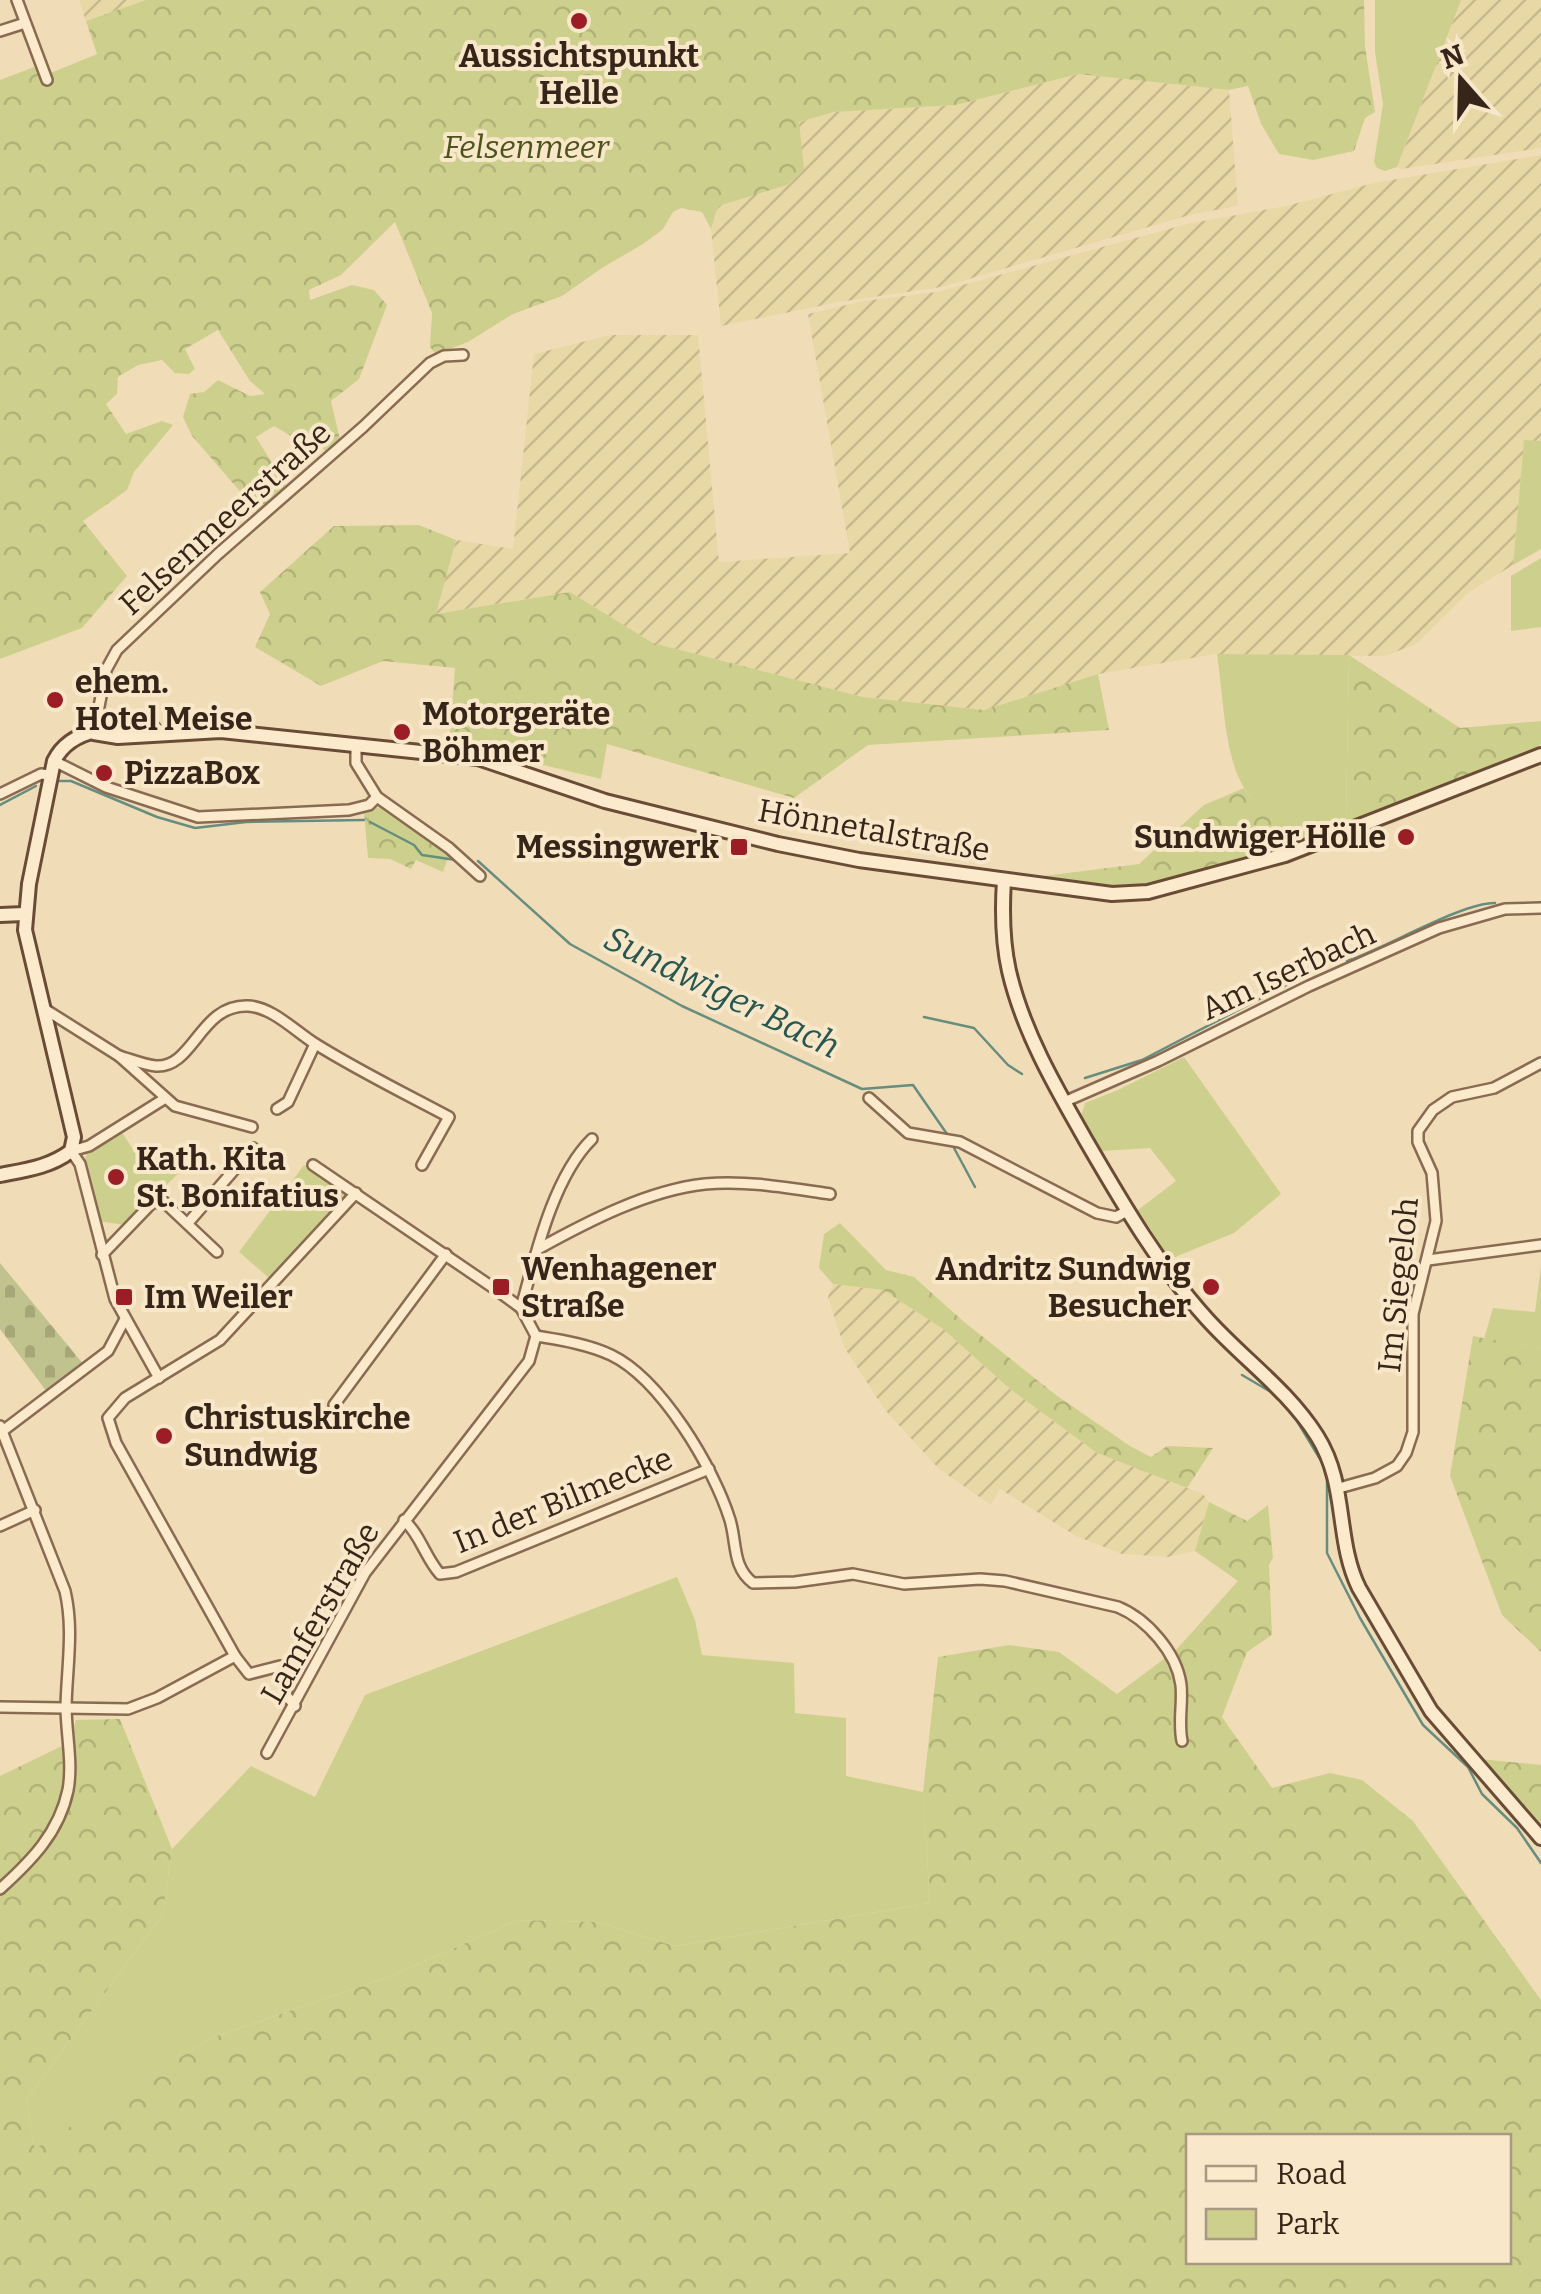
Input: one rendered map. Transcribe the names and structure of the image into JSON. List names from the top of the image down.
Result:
{
  "streets": {
    "main road": ["Hönnetalstraße"],
    "street": [
      "Felsenmeerstraße",
      "Am Iserbach",
      "Im Siegeloh",
      "In der Bilmecke",
      "Lamferstraße"
    ]
  },
  "crossings": [
    ["Felsenmeerstraße", "Hönnetalstraße"],
    ["In der Bilmecke", "Lamferstraße"]
  ],
  "water": ["Sundwiger Bach"],
  "parks": ["Felsenmeer"],
  "places": {
    "other": [
      "Aussichtspunkt Helle",
      "ehem. Hotel Meise",
      "Motorgeräte Böhmer",
      "PizzaBox",
      "Sundwiger Hölle",
      "Kath. Kita St. Bonifatius",
      "Andritz Sundwig Besucher",
      "Christuskirche Sundwig"
    ],
    "transit": ["Messingwerk", "Wenhagener Straße", "Im Weiler"]
  },
  "legend": ["Road", "Park"],
  "north": "top"
}
